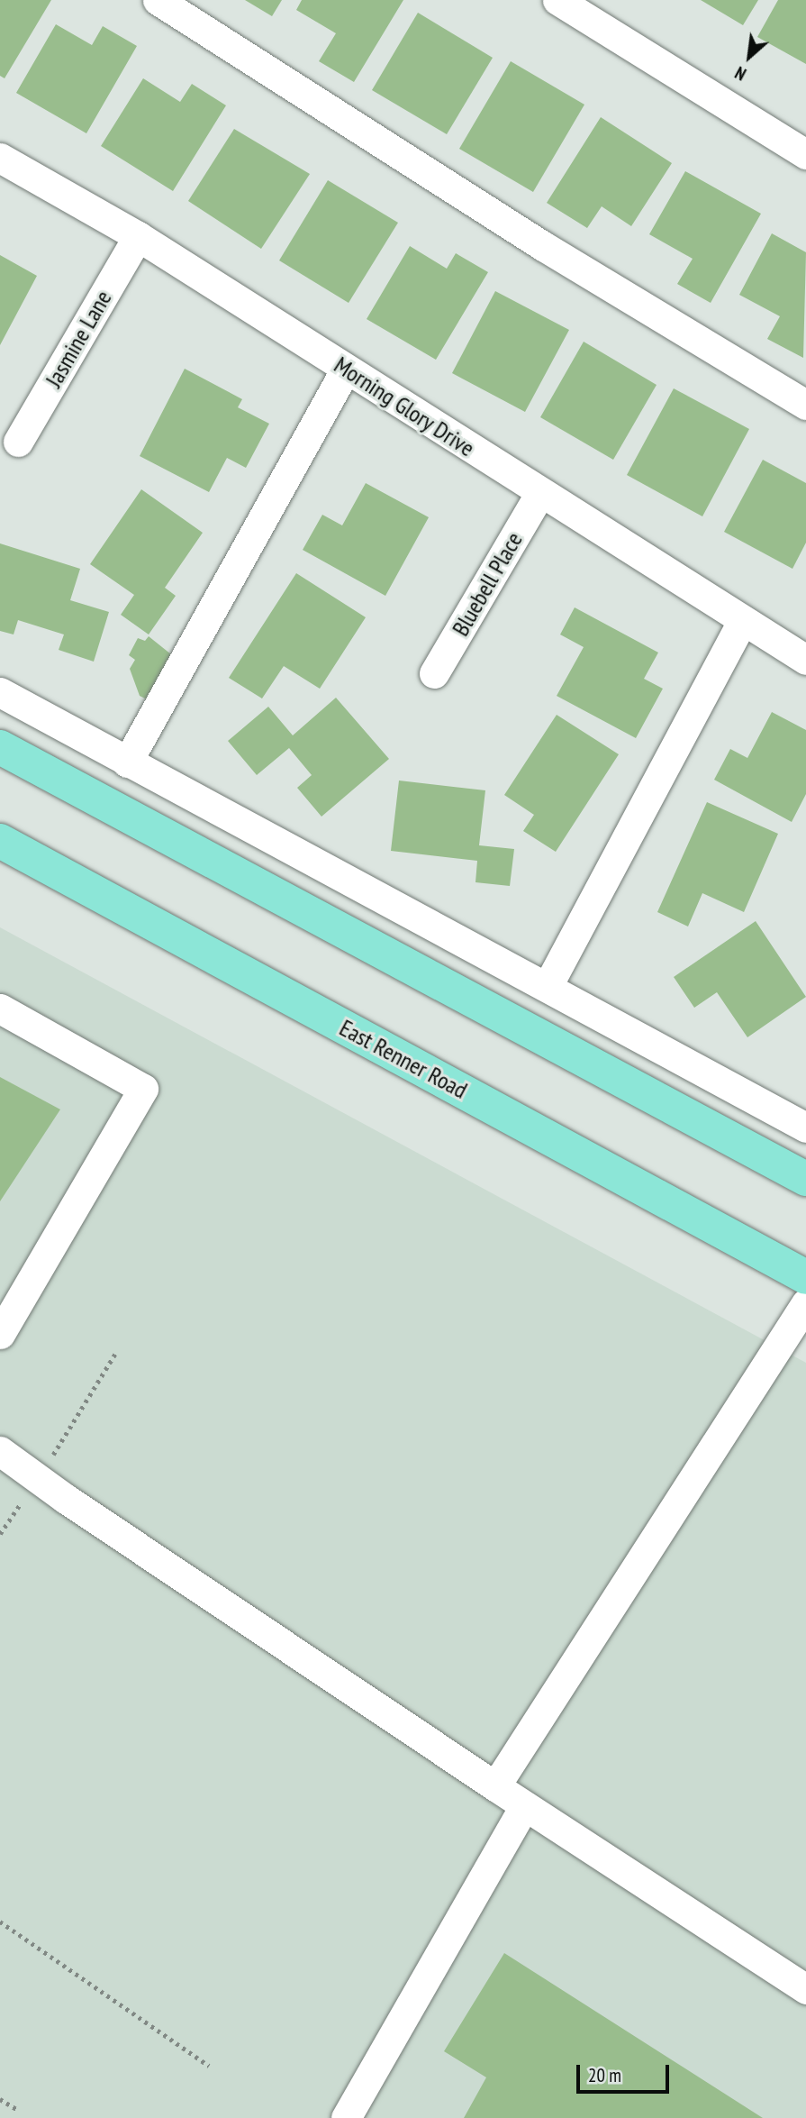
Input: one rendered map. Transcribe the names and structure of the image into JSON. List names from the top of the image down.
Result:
{
  "streets": {
    "main road": ["East Renner Road"],
    "street": ["Jasmine Lane", "Morning Glory Drive", "Bluebell Place"]
  },
  "crossings": [
    ["Jasmine Lane", "Morning Glory Drive"],
    ["Morning Glory Drive", "Bluebell Place"]
  ],
  "scale_bar": "20 m",
  "north": "bottom left"
}
